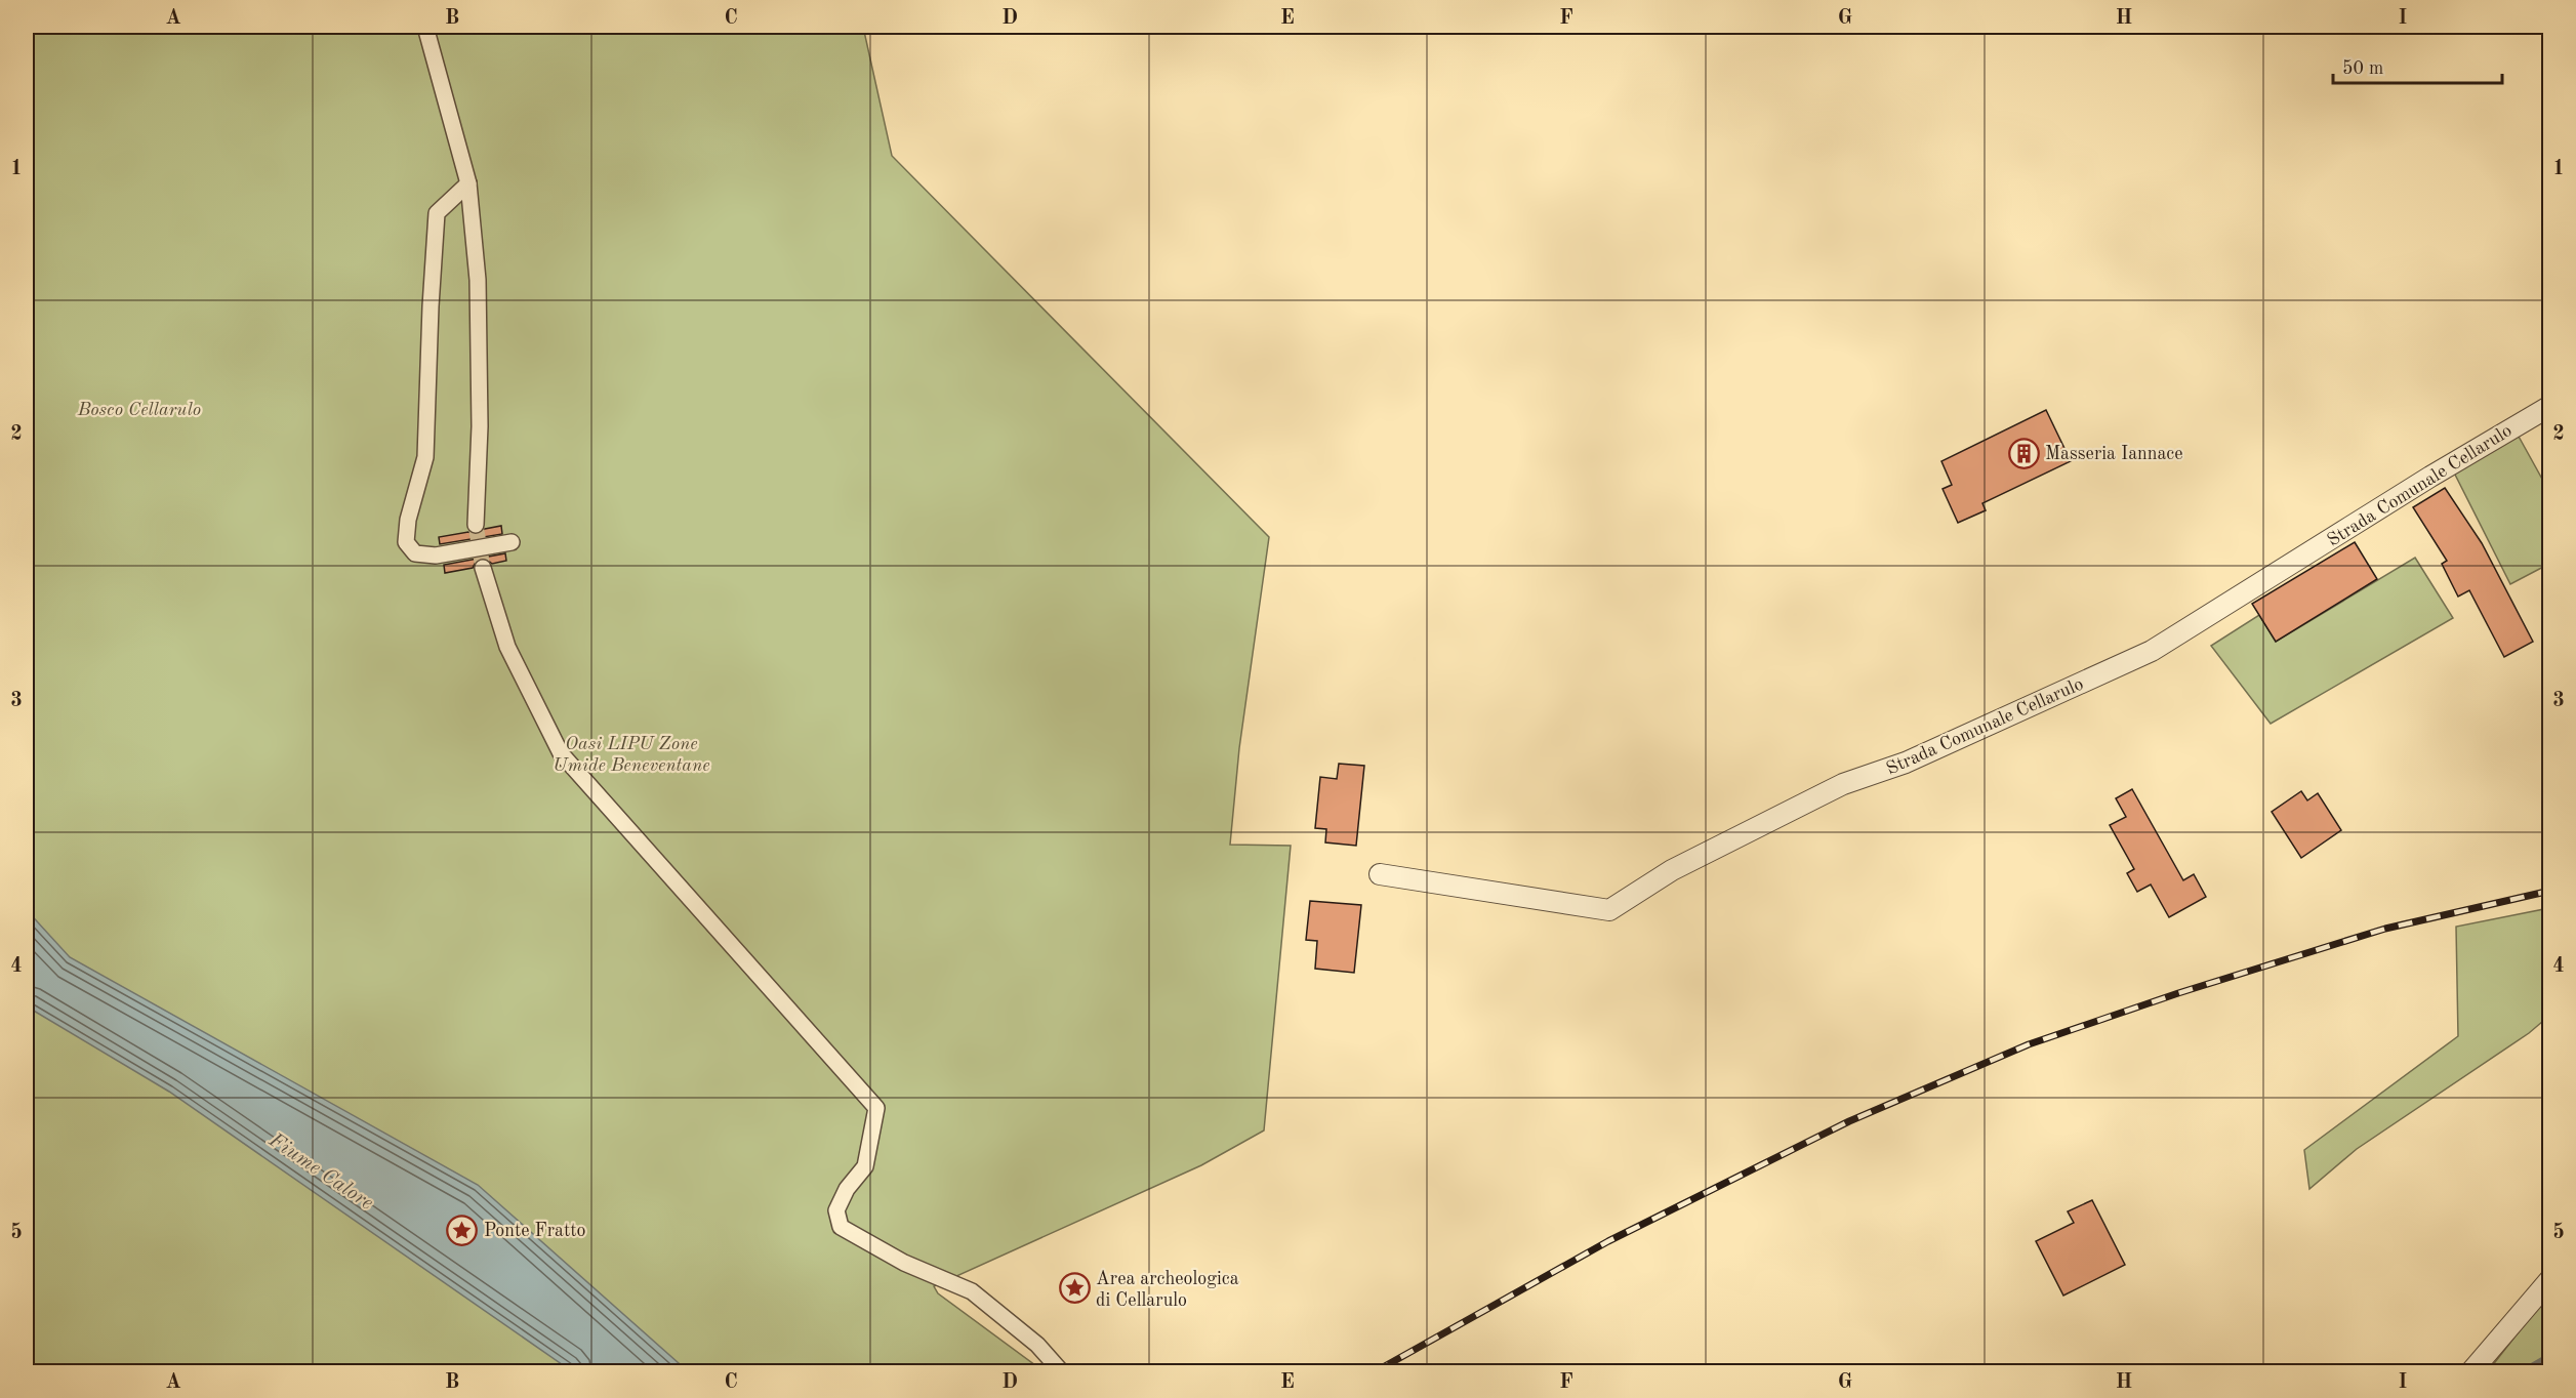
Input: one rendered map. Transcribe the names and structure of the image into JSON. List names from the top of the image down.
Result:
{
  "streets": {
    "street": ["Strada Comunale Cellarulo"]
  },
  "water": ["Fiume Calore"],
  "parks": ["Bosco Cellarulo", "Oasi LIPU Zone Umide Beneventane"],
  "places": {
    "building": ["Masseria Iannace"],
    "place": ["Ponte Fratto", "Area archeologica di Cellarulo"]
  },
  "scale_bar": "50 m",
  "grid": {
    "columns": [
      "A",
      "B",
      "C",
      "D",
      "E",
      "F",
      "G",
      "H",
      "I"
    ],
    "rows": [
      "1",
      "2",
      "3",
      "4",
      "5"
    ]
  }
}
